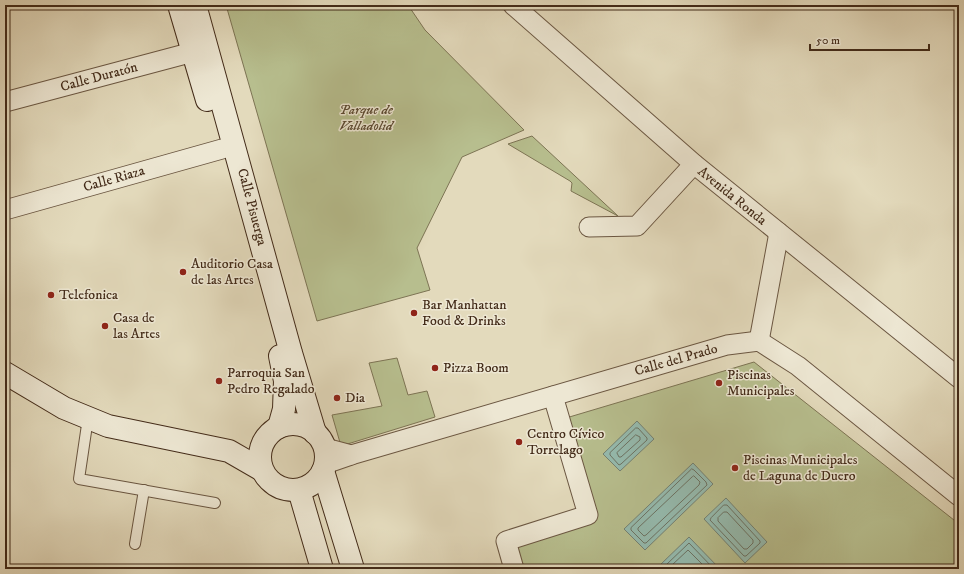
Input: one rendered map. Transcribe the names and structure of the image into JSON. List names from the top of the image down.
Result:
{
  "streets": {
    "street": [
      "Calle Duratón",
      "Calle Riaza",
      "Avenida Ronda",
      "Calle Pisuerga",
      "Calle del Prado"
    ]
  },
  "crossings": [
    ["Calle Duratón", "Calle Pisuerga"],
    ["Calle Riaza", "Calle Pisuerga"],
    ["Calle Pisuerga", "Calle del Prado"]
  ],
  "parks": ["Parque de Valladolid"],
  "places": [
    "Auditorio Casa de las Artes",
    "Telefonica",
    "Bar Manhattan Food & Drinks",
    "Casa de las Artes",
    "Pizza Boom",
    "Parroquia San Pedro Regalado",
    "Piscinas Municipales",
    "Dia",
    "Centro Cívico Torrelago",
    "Piscinas Municipales de Laguna de Duero"
  ],
  "scale_bar": "50 m"
}
